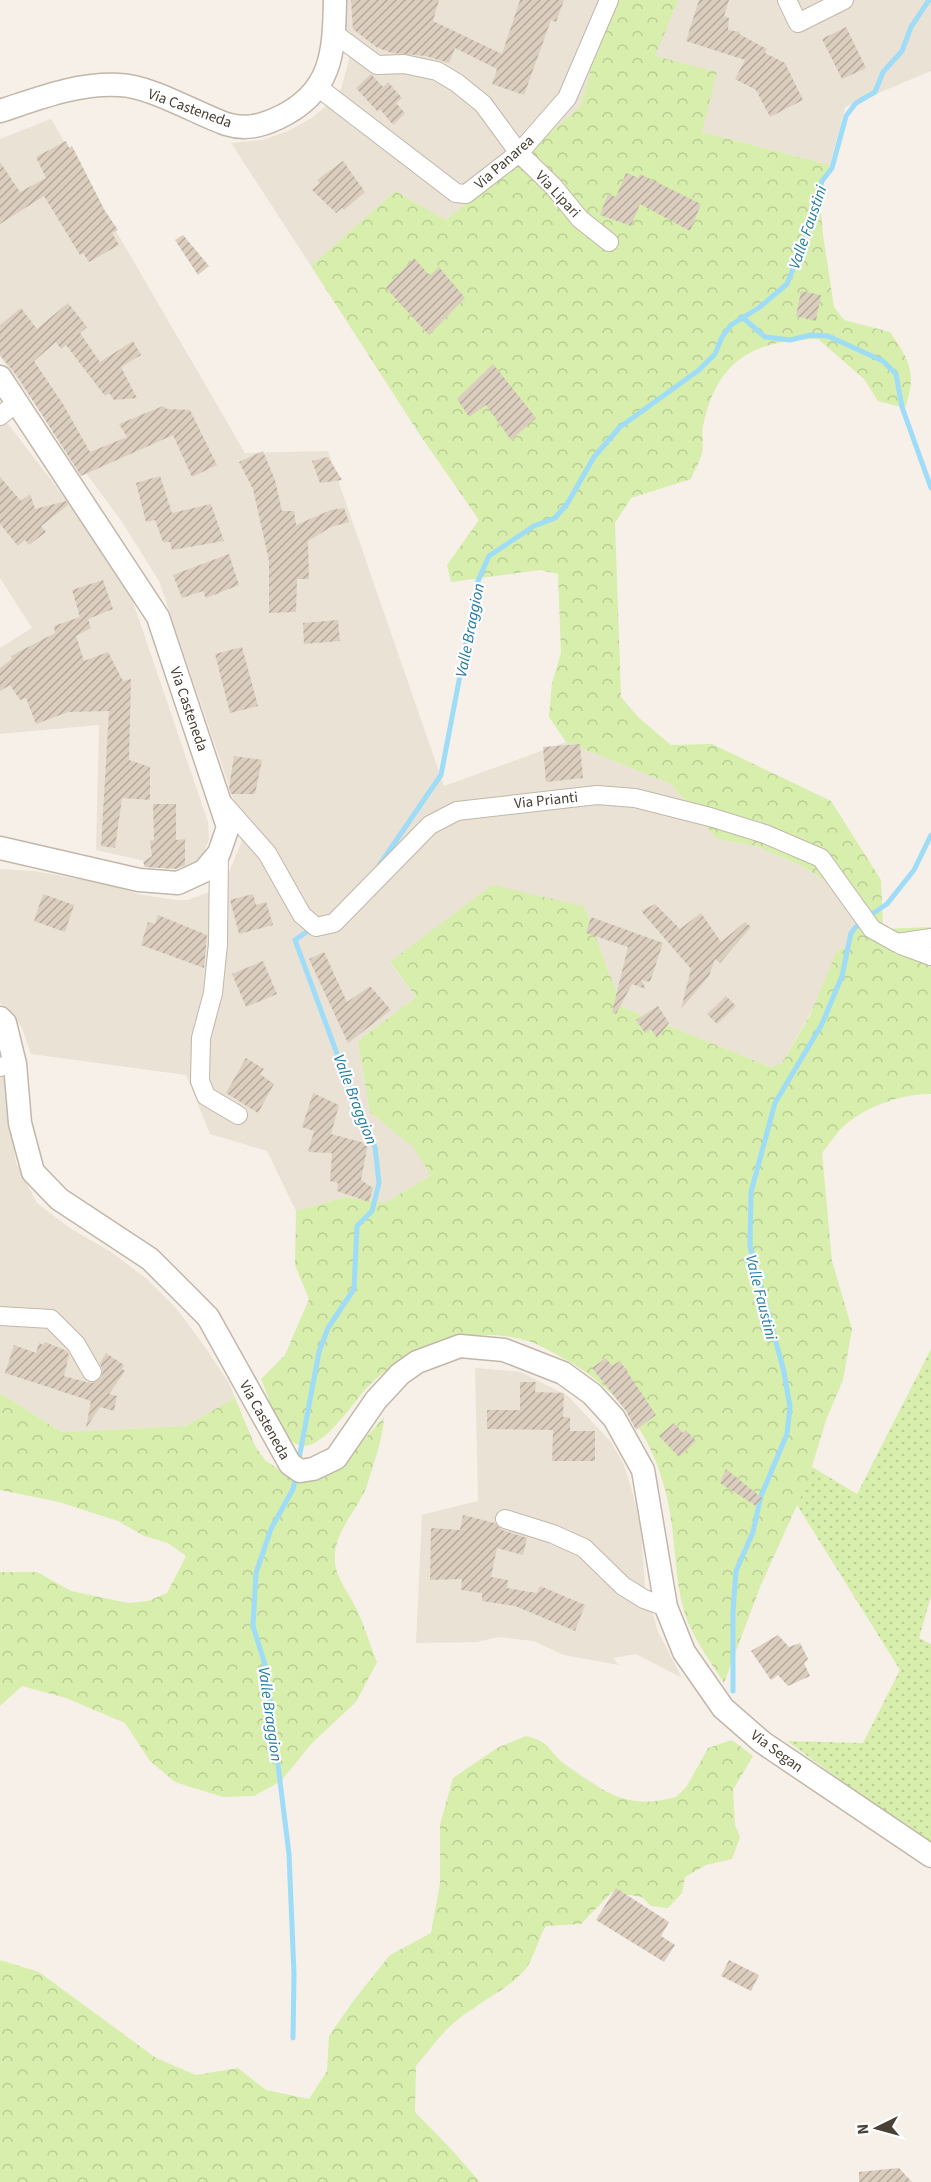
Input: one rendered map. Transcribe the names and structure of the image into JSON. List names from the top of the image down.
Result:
{
  "streets": {
    "street": [
      "Via Casteneda",
      "Via Panarea",
      "Via Lipari",
      "Via Prianti",
      "Via Segan"
    ]
  },
  "crossings": [
    ["Via Casteneda", "Via Panarea"],
    ["Via Casteneda", "Via Lipari"],
    ["Via Casteneda", "Via Prianti"],
    ["Via Casteneda", "Via Segan"],
    ["Via Panarea", "Via Lipari"]
  ],
  "water": ["Valle Faustini", "Valle Braggion"],
  "north": "left"
}
